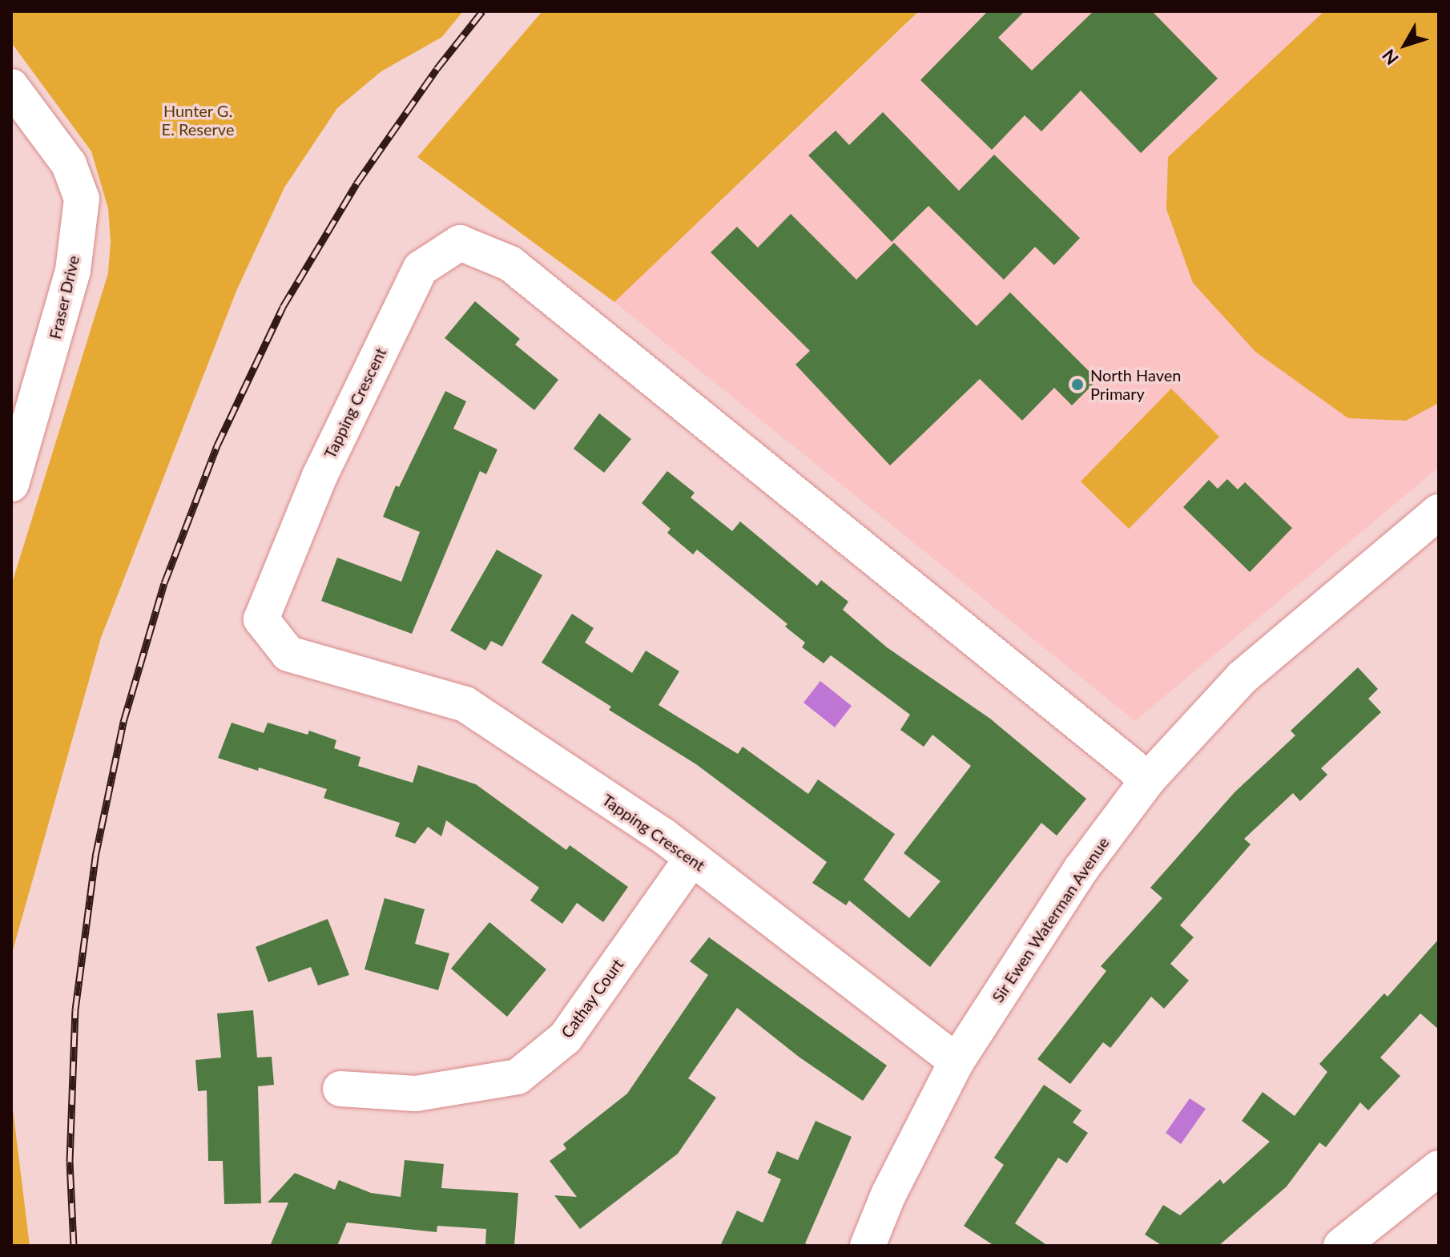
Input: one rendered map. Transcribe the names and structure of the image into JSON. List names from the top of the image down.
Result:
{
  "streets": {
    "street": [
      "Fraser Drive",
      "Tapping Crescent",
      "Sir Ewen Waterman Avenue",
      "Cathay Court"
    ]
  },
  "crossings": [
    ["Tapping Crescent", "Sir Ewen Waterman Avenue"],
    ["Tapping Crescent", "Cathay Court"]
  ],
  "parks": ["Hunter G. E. Reserve"],
  "places": ["North Haven Primary"],
  "north": "bottom left"
}
